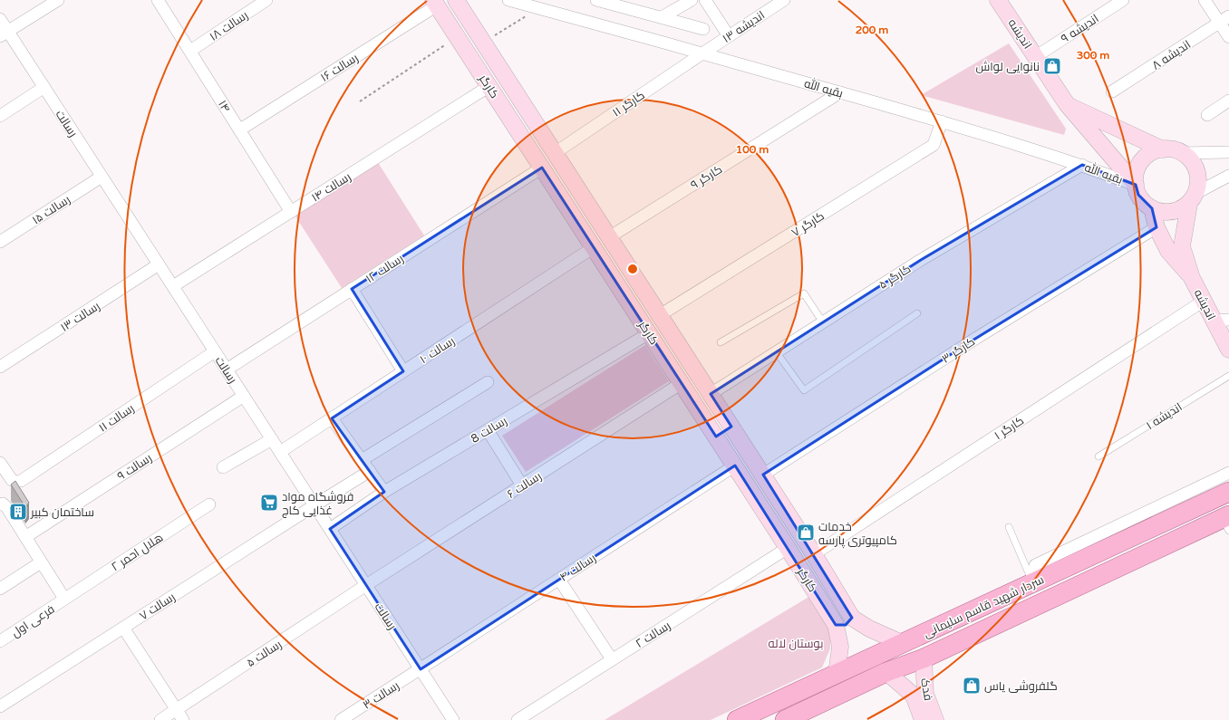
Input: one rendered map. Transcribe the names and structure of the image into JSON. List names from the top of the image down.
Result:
{
  "streets": {
    "main road": ["سردار شهید قاسم سلیمانی"],
    "street": [
      "رسالت ۱۸",
      "اندیشه ۱۳",
      "اندیشه ۹",
      "اندیشه",
      "اندیشه ۸",
      "رسالت ۱۶",
      "کارگر",
      "بقیه الله",
      "کارگر ۱۱",
      "۱۴",
      "رسالت",
      "کارگر ۹",
      "رسالت ۱۴",
      "رسالت ۱۵",
      "کارگر ۷",
      "رسالت ۱۲",
      "کارگر ۵",
      "رسالت ۱۳",
      "رسالت ۱۰",
      "کارگر ۳",
      "رسالت ۱۱",
      "کارگر ۱",
      "رسالت 8",
      "رسالت ۹",
      "رسالت ۶",
      "هلال احمر ۲",
      "رسالت ۴",
      "رسالت ۷",
      "فرعی اول",
      "رسالت ۲",
      "رسالت ۵",
      "فدک",
      "رسالت ۳"
    ],
    "lane": ["اندیشه ۱"]
  },
  "crossings": [
    ["رسالت ۱۸", "۱۴"],
    ["اندیشه ۱۳", "بقیه الله"],
    ["اندیشه ۱۳", "کارگر ۱۱"],
    ["اندیشه ۹", "اندیشه"],
    ["اندیشه", "بقیه الله"],
    ["اندیشه", "کارگر ۳"],
    ["اندیشه", "کارگر ۱"],
    ["رسالت ۱۶", "کارگر"],
    ["رسالت ۱۶", "۱۴"],
    ["کارگر", "کارگر ۱۱"],
    ["کارگر", "کارگر ۹"],
    ["کارگر", "رسالت ۱۴"],
    ["کارگر", "کارگر ۷"],
    ["کارگر", "رسالت ۱۲"],
    ["کارگر", "کارگر ۵"],
    ["کارگر", "رسالت ۱۰"],
    ["کارگر", "کارگر ۳"],
    ["کارگر", "کارگر ۱"],
    ["کارگر", "رسالت 8"],
    ["کارگر", "رسالت ۶"],
    ["کارگر", "رسالت ۴"],
    ["کارگر", "سردار شهید قاسم سلیمانی"],
    ["کارگر", "رسالت ۲"],
    ["بقیه الله", "کارگر ۱۱"],
    ["بقیه الله", "کارگر ۹"],
    ["بقیه الله", "کارگر ۷"],
    ["بقیه الله", "کارگر ۵"],
    ["۱۴", "رسالت ۱۴"],
    ["رسالت", "رسالت ۱۴"],
    ["رسالت", "رسالت ۱۵"],
    ["رسالت", "رسالت ۱۲"],
    ["رسالت", "رسالت ۱۳"],
    ["رسالت", "رسالت ۱۰"],
    ["رسالت", "رسالت ۱۱"],
    ["رسالت", "رسالت 8"],
    ["رسالت", "رسالت ۹"],
    ["رسالت", "رسالت ۶"],
    ["رسالت", "رسالت ۴"],
    ["رسالت", "رسالت ۷"],
    ["رسالت", "رسالت ۵"],
    ["رسالت", "رسالت ۳"],
    ["رسالت ۶", "رسالت ۵"],
    ["هلال احمر ۲", "فرعی اول"],
    ["رسالت ۴", "رسالت ۳"]
  ],
  "parks": ["بوستان لاله"],
  "places": {
    "shop": ["نانوایی لواش", "خدمات کامپیوتری پارسه", "گلفروشی یاس"],
    "supermarket": ["فروشگاه مواد غذایی کاج"],
    "building": ["ساختمان کبیر"]
  },
  "rings": ["200 m", "300 m", "100 m"]
}
